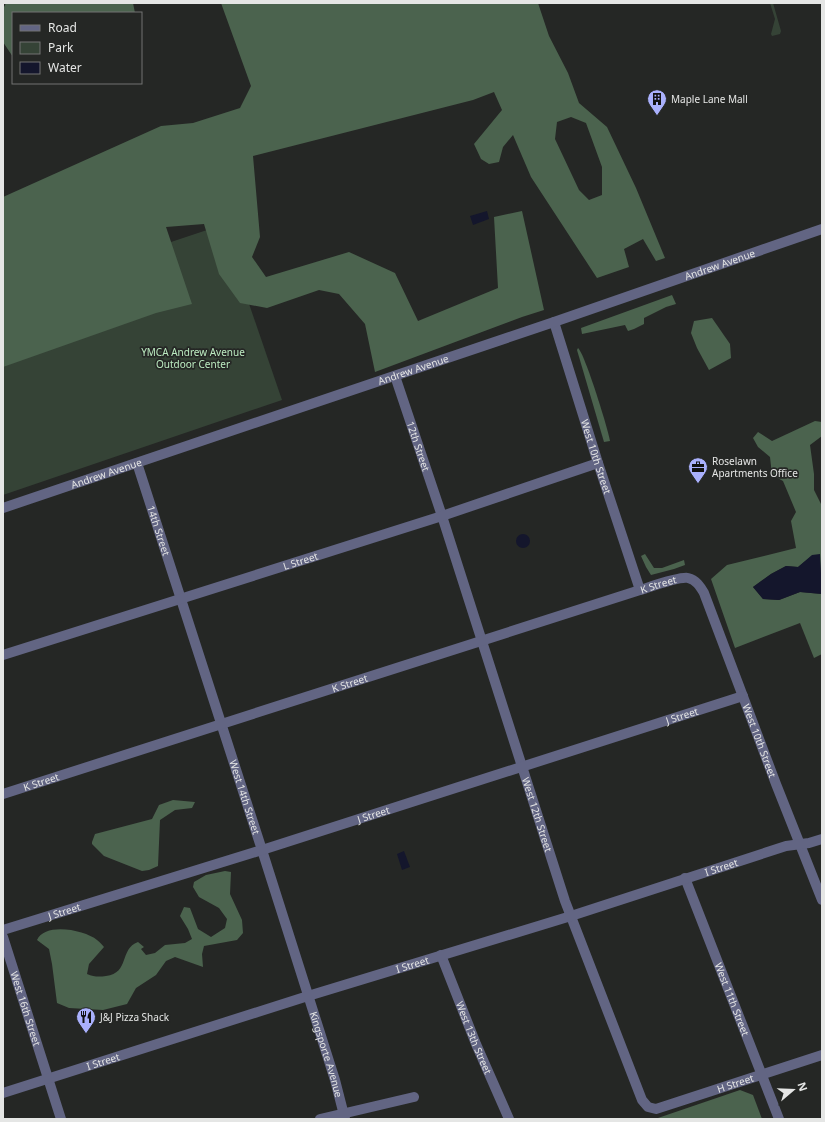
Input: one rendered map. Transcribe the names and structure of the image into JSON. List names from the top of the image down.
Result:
{
  "streets": {
    "street": [
      "Andrew Avenue",
      "12th Street",
      "West 10th Street",
      "14th Street",
      "L Street",
      "K Street",
      "J Street",
      "West 14th Street",
      "West 12th Street",
      "I Street",
      "West 11th Street",
      "West 16th Street",
      "West 13th Street",
      "Kingsporte Avenue",
      "H Street"
    ]
  },
  "crossings": [
    ["Andrew Avenue", "12th Street"],
    ["Andrew Avenue", "West 10th Street"],
    ["Andrew Avenue", "14th Street"],
    ["12th Street", "L Street"],
    ["12th Street", "West 12th Street"],
    ["West 10th Street", "L Street"],
    ["West 10th Street", "K Street"],
    ["West 10th Street", "J Street"],
    ["West 10th Street", "I Street"],
    ["14th Street", "L Street"],
    ["14th Street", "West 14th Street"],
    ["L Street", "West 14th Street"],
    ["L Street", "West 12th Street"],
    ["K Street", "West 14th Street"],
    ["K Street", "West 12th Street"],
    ["J Street", "West 14th Street"],
    ["J Street", "West 12th Street"],
    ["West 14th Street", "I Street"],
    ["West 14th Street", "Kingsporte Avenue"],
    ["West 12th Street", "I Street"],
    ["West 12th Street", "H Street"],
    ["I Street", "West 11th Street"],
    ["I Street", "West 16th Street"],
    ["I Street", "West 13th Street"],
    ["I Street", "Kingsporte Avenue"],
    ["West 11th Street", "H Street"]
  ],
  "parks": ["YMCA Andrew Avenue Outdoor Center"],
  "places": {
    "building": ["Maple Lane Mall"],
    "office": ["Roselawn Apartments Office"],
    "restaurant": ["J&J Pizza Shack"]
  },
  "legend": ["Road", "Park", "Water"],
  "north": "right"
}
